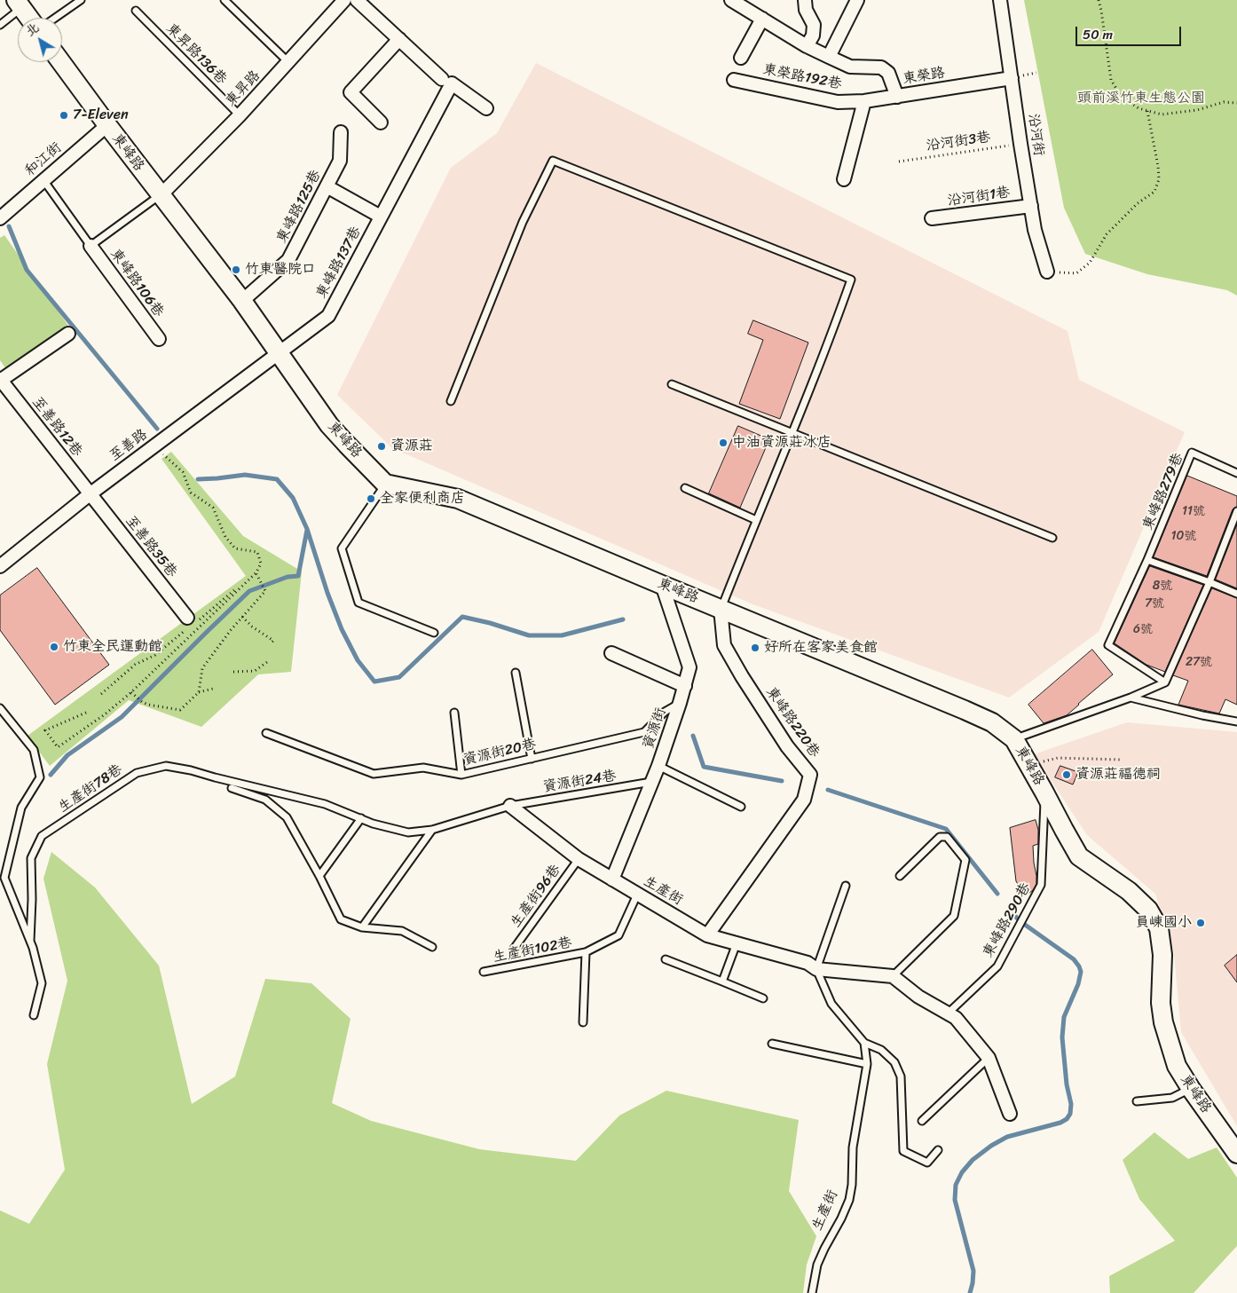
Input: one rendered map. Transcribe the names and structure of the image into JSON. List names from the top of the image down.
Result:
{
  "streets": {
    "main road": ["東峰路"],
    "street": [
      "東榮路",
      "東榮路192巷",
      "東昇路",
      "沿河街",
      "和江街",
      "沿河街1巷",
      "東峰路125巷",
      "東峰路137巷",
      "東峰路106巷",
      "至善路12巷",
      "至善路",
      "至善路35巷",
      "東峰路220巷",
      "資源街",
      "生產街"
    ],
    "lane": [
      "東昇路136巷",
      "東峰路279巷",
      "資源街20巷",
      "資源街24巷",
      "生產街78巷",
      "生產街96巷",
      "東峰路290巷",
      "生產街102巷"
    ],
    "path": ["沿河街3巷"]
  },
  "crossings": [
    ["東昇路136巷", "東昇路"],
    ["東榮路", "東榮路192巷"],
    ["東榮路", "沿河街"],
    ["東昇路", "東峰路"],
    ["東昇路", "東峰路106巷"],
    ["沿河街", "沿河街3巷"],
    ["沿河街", "沿河街1巷"],
    ["東峰路", "和江街"],
    ["東峰路", "東峰路125巷"],
    ["東峰路", "東峰路137巷"],
    ["東峰路", "東峰路106巷"],
    ["東峰路", "至善路"],
    ["東峰路", "東峰路220巷"],
    ["東峰路", "資源街"],
    ["東峰路", "東峰路290巷"],
    ["和江街", "東峰路106巷"],
    ["東峰路125巷", "東峰路137巷"],
    ["東峰路137巷", "至善路"],
    ["至善路12巷", "至善路"],
    ["至善路12巷", "至善路35巷"],
    ["至善路", "至善路35巷"],
    ["東峰路220巷", "生產街"],
    ["資源街", "資源街20巷"],
    ["資源街", "資源街24巷"],
    ["資源街", "生產街"],
    ["資源街24巷", "生產街78巷"],
    ["資源街24巷", "生產街"],
    ["生產街78巷", "生產街"],
    ["生產街", "生產街96巷"],
    ["生產街", "生產街102巷"]
  ],
  "parks": ["頭前溪竹東生態公園"],
  "places": [
    "7-Eleven",
    "竹東醫院口",
    "中油資源莊冰店",
    "資源莊",
    "全家便利商店",
    "竹東全民運動館",
    "好所在客家美食館",
    "資源莊福德祠",
    "員崠國小"
  ],
  "house_numbers": [
    "11號",
    "10號",
    "8號",
    "7號",
    "6號",
    "27號"
  ],
  "scale_bar": "50 m",
  "north": "top left"
}
